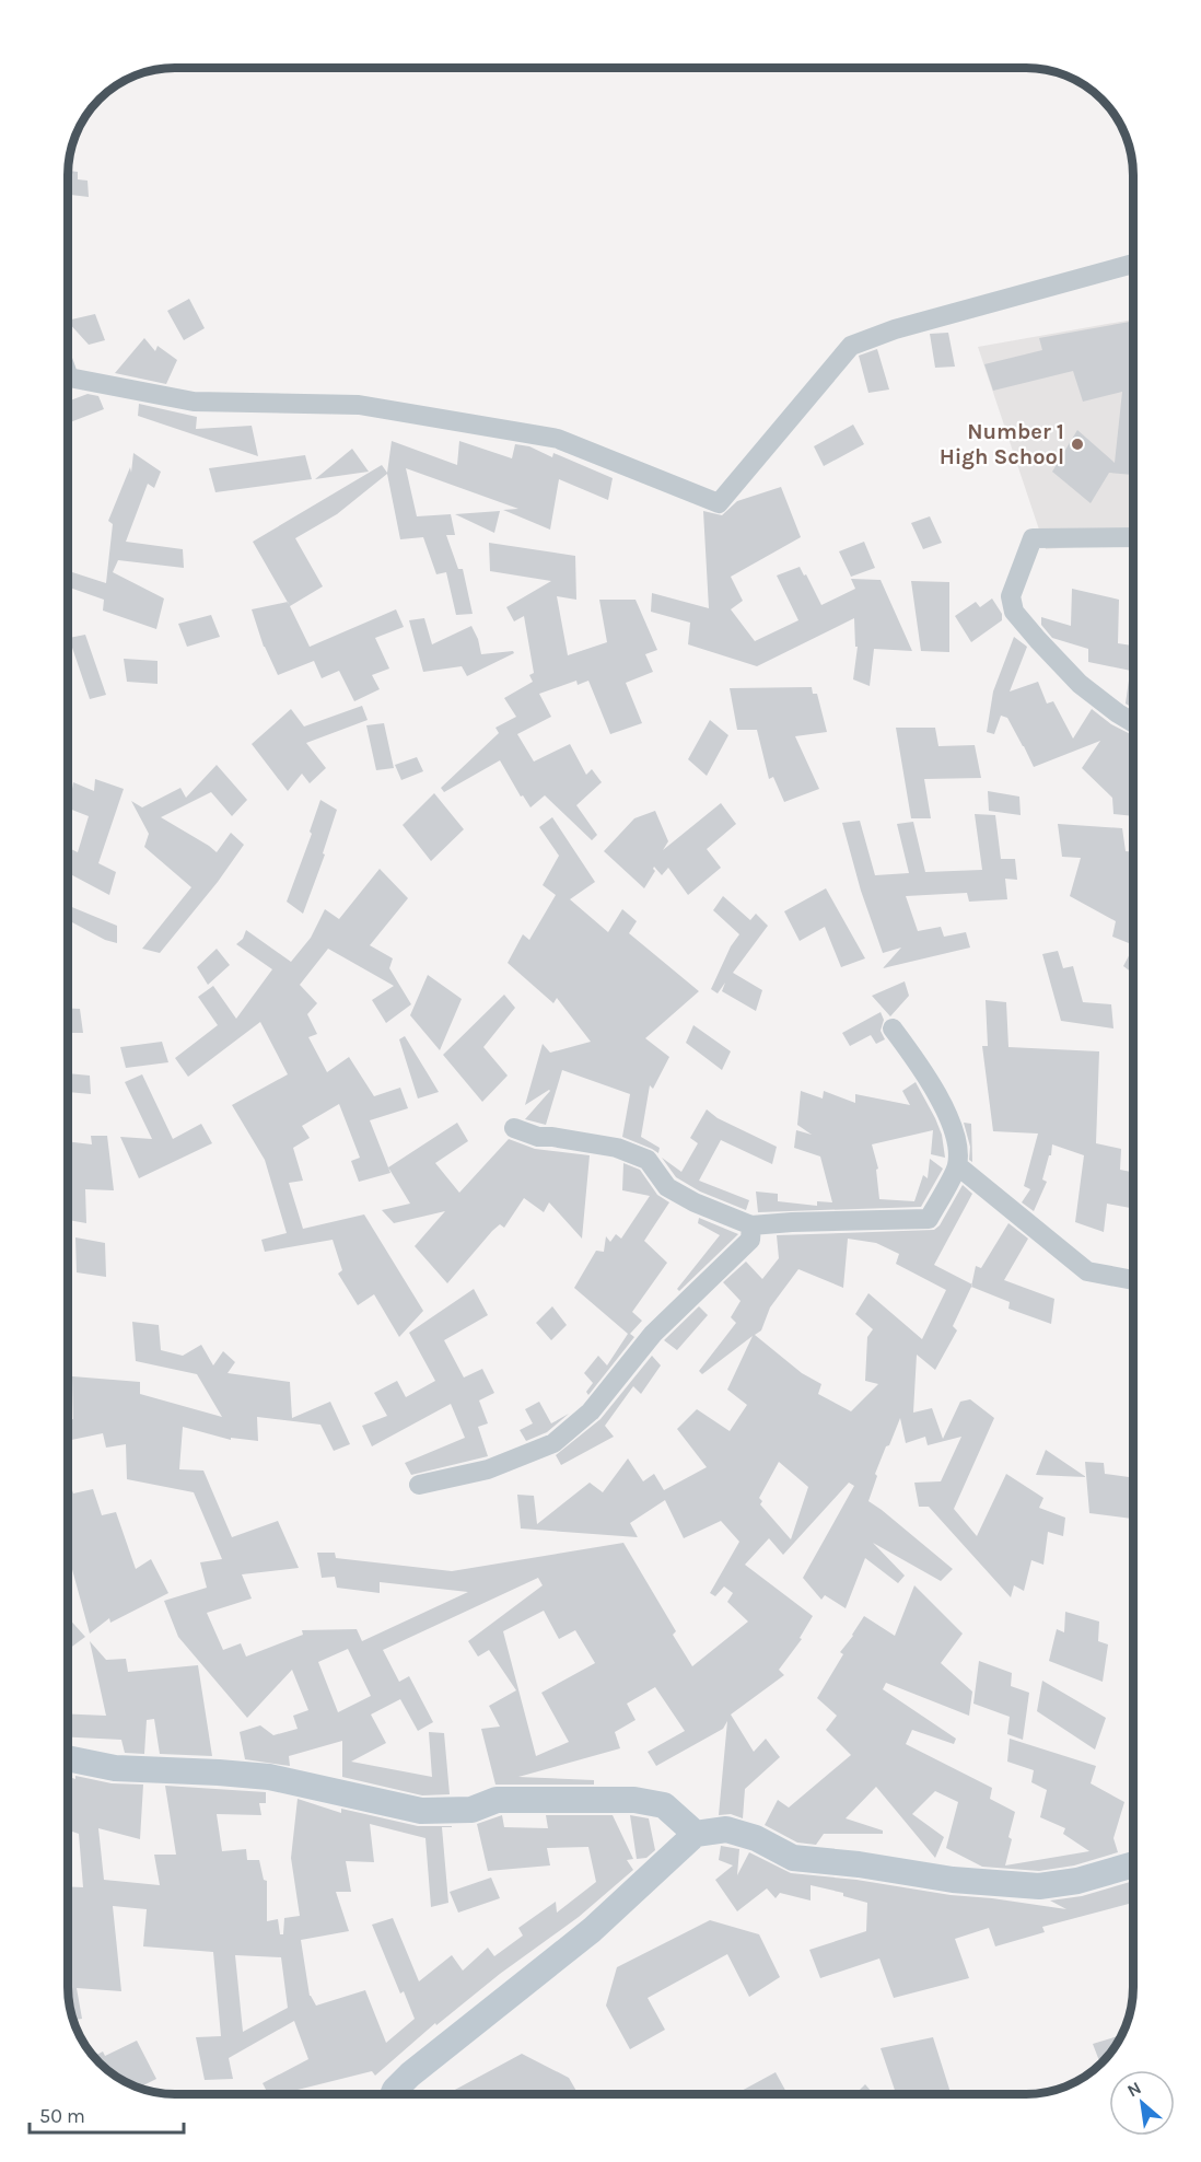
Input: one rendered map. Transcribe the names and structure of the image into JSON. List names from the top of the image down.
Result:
{
  "places": ["Number 1 High School"],
  "scale_bar": "50 m",
  "north": "top left"
}
